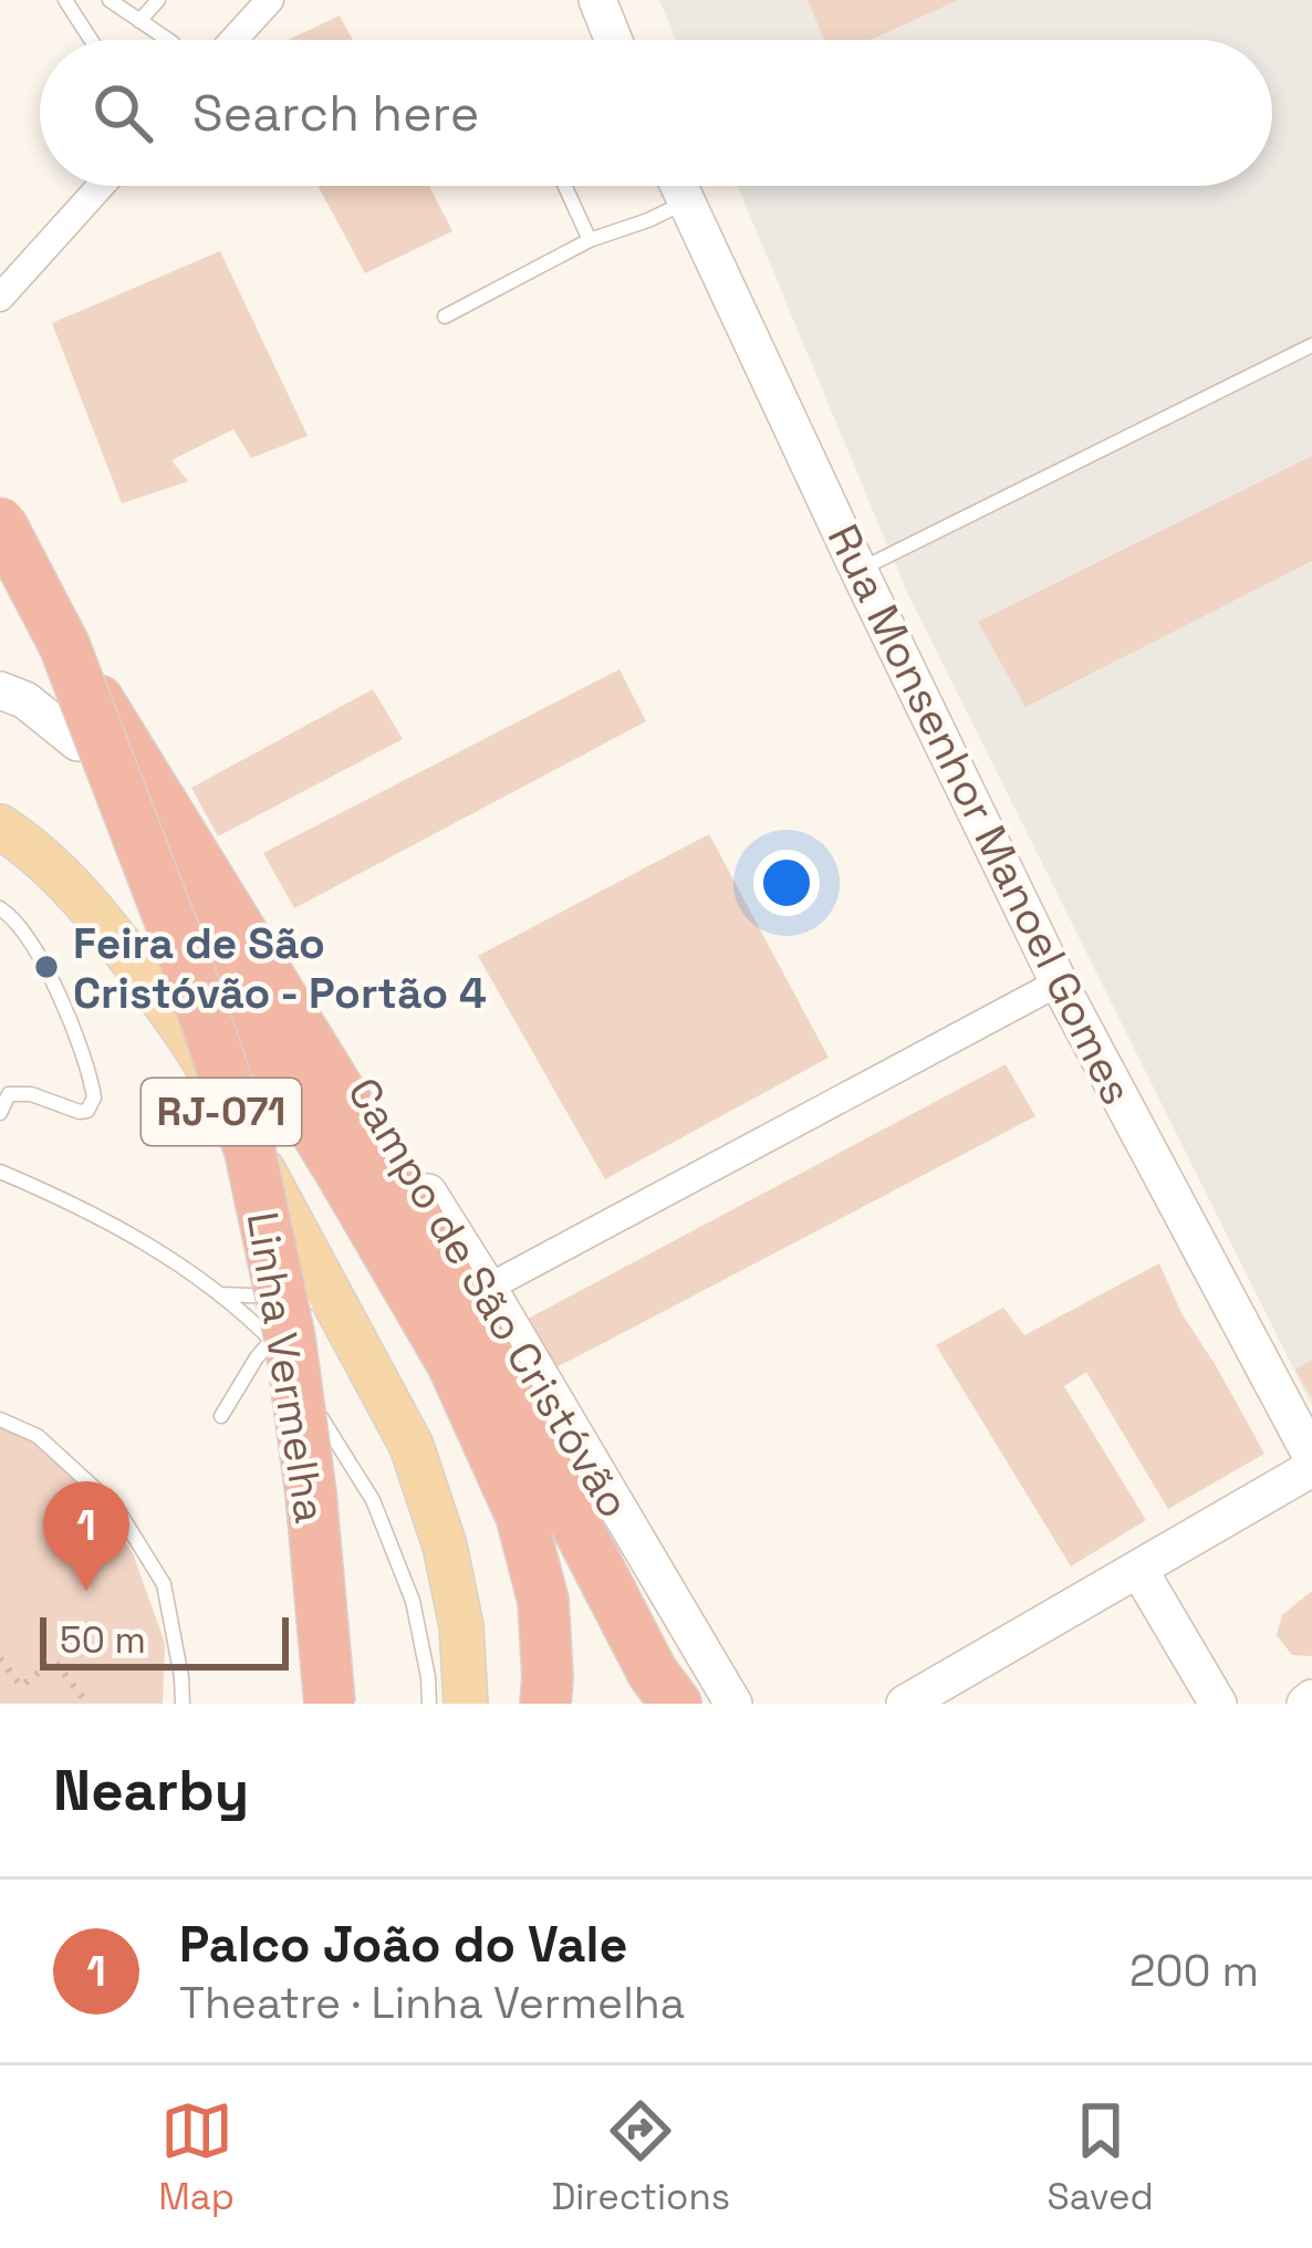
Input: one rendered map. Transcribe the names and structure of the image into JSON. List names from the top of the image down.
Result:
{
  "streets": {
    "highway": ["RJ-071", "Linha Vermelha"],
    "street": ["Rua Monsenhor Manoel Gomes", "Campo de São Cristóvão"]
  },
  "places": ["Feira de São Cristóvão - Portão 4"],
  "scale_bar": "50 m",
  "page": {
    "search": "Search here",
    "pins": "1",
    "scale": "50 m",
    "heading": "Nearby",
    "list": [
      {
        "mark": "1",
        "name": "Palco João do Vale",
        "note": "Theatre · Linha Vermelha",
        "value": "200 m"
      }
    ],
    "nav": ["Map", "Directions", "Saved"]
  }
}
